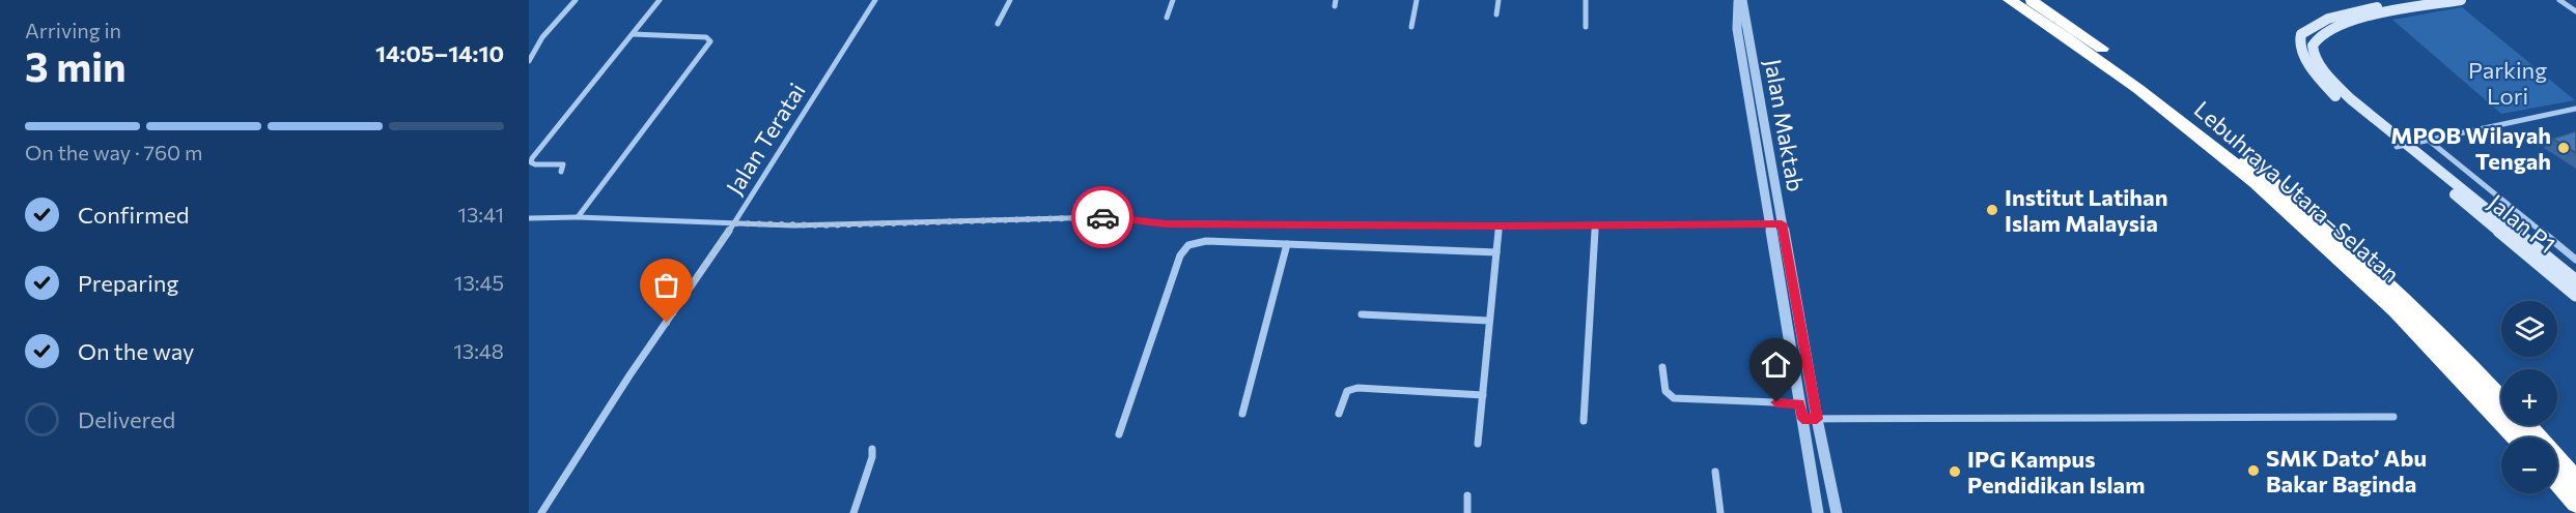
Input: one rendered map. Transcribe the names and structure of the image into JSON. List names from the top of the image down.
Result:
{
  "streets": {
    "highway": ["Lebuhraya Utara–Selatan"],
    "main road": ["Jalan P1"],
    "street": ["Jalan Maktab", "Jalan Teratai"]
  },
  "parks": ["Parking Lori"],
  "places": [
    "MPOB Wilayah Tengah",
    "Institut Latihan Islam Malaysia",
    "SMK Dato’ Abu Bakar Baginda",
    "IPG Kampus Pendidikan Islam"
  ],
  "page": {
    "heading": ["3 min", "Arriving in", "14:05–14:10"],
    "bar": "On the way · 760 m",
    "list": [
      ["Confirmed", "13:41"],
      ["Preparing", "13:45"],
      ["On the way", "13:48"],
      "Delivered"
    ],
    "map_buttons": ["+", "−"]
  }
}
